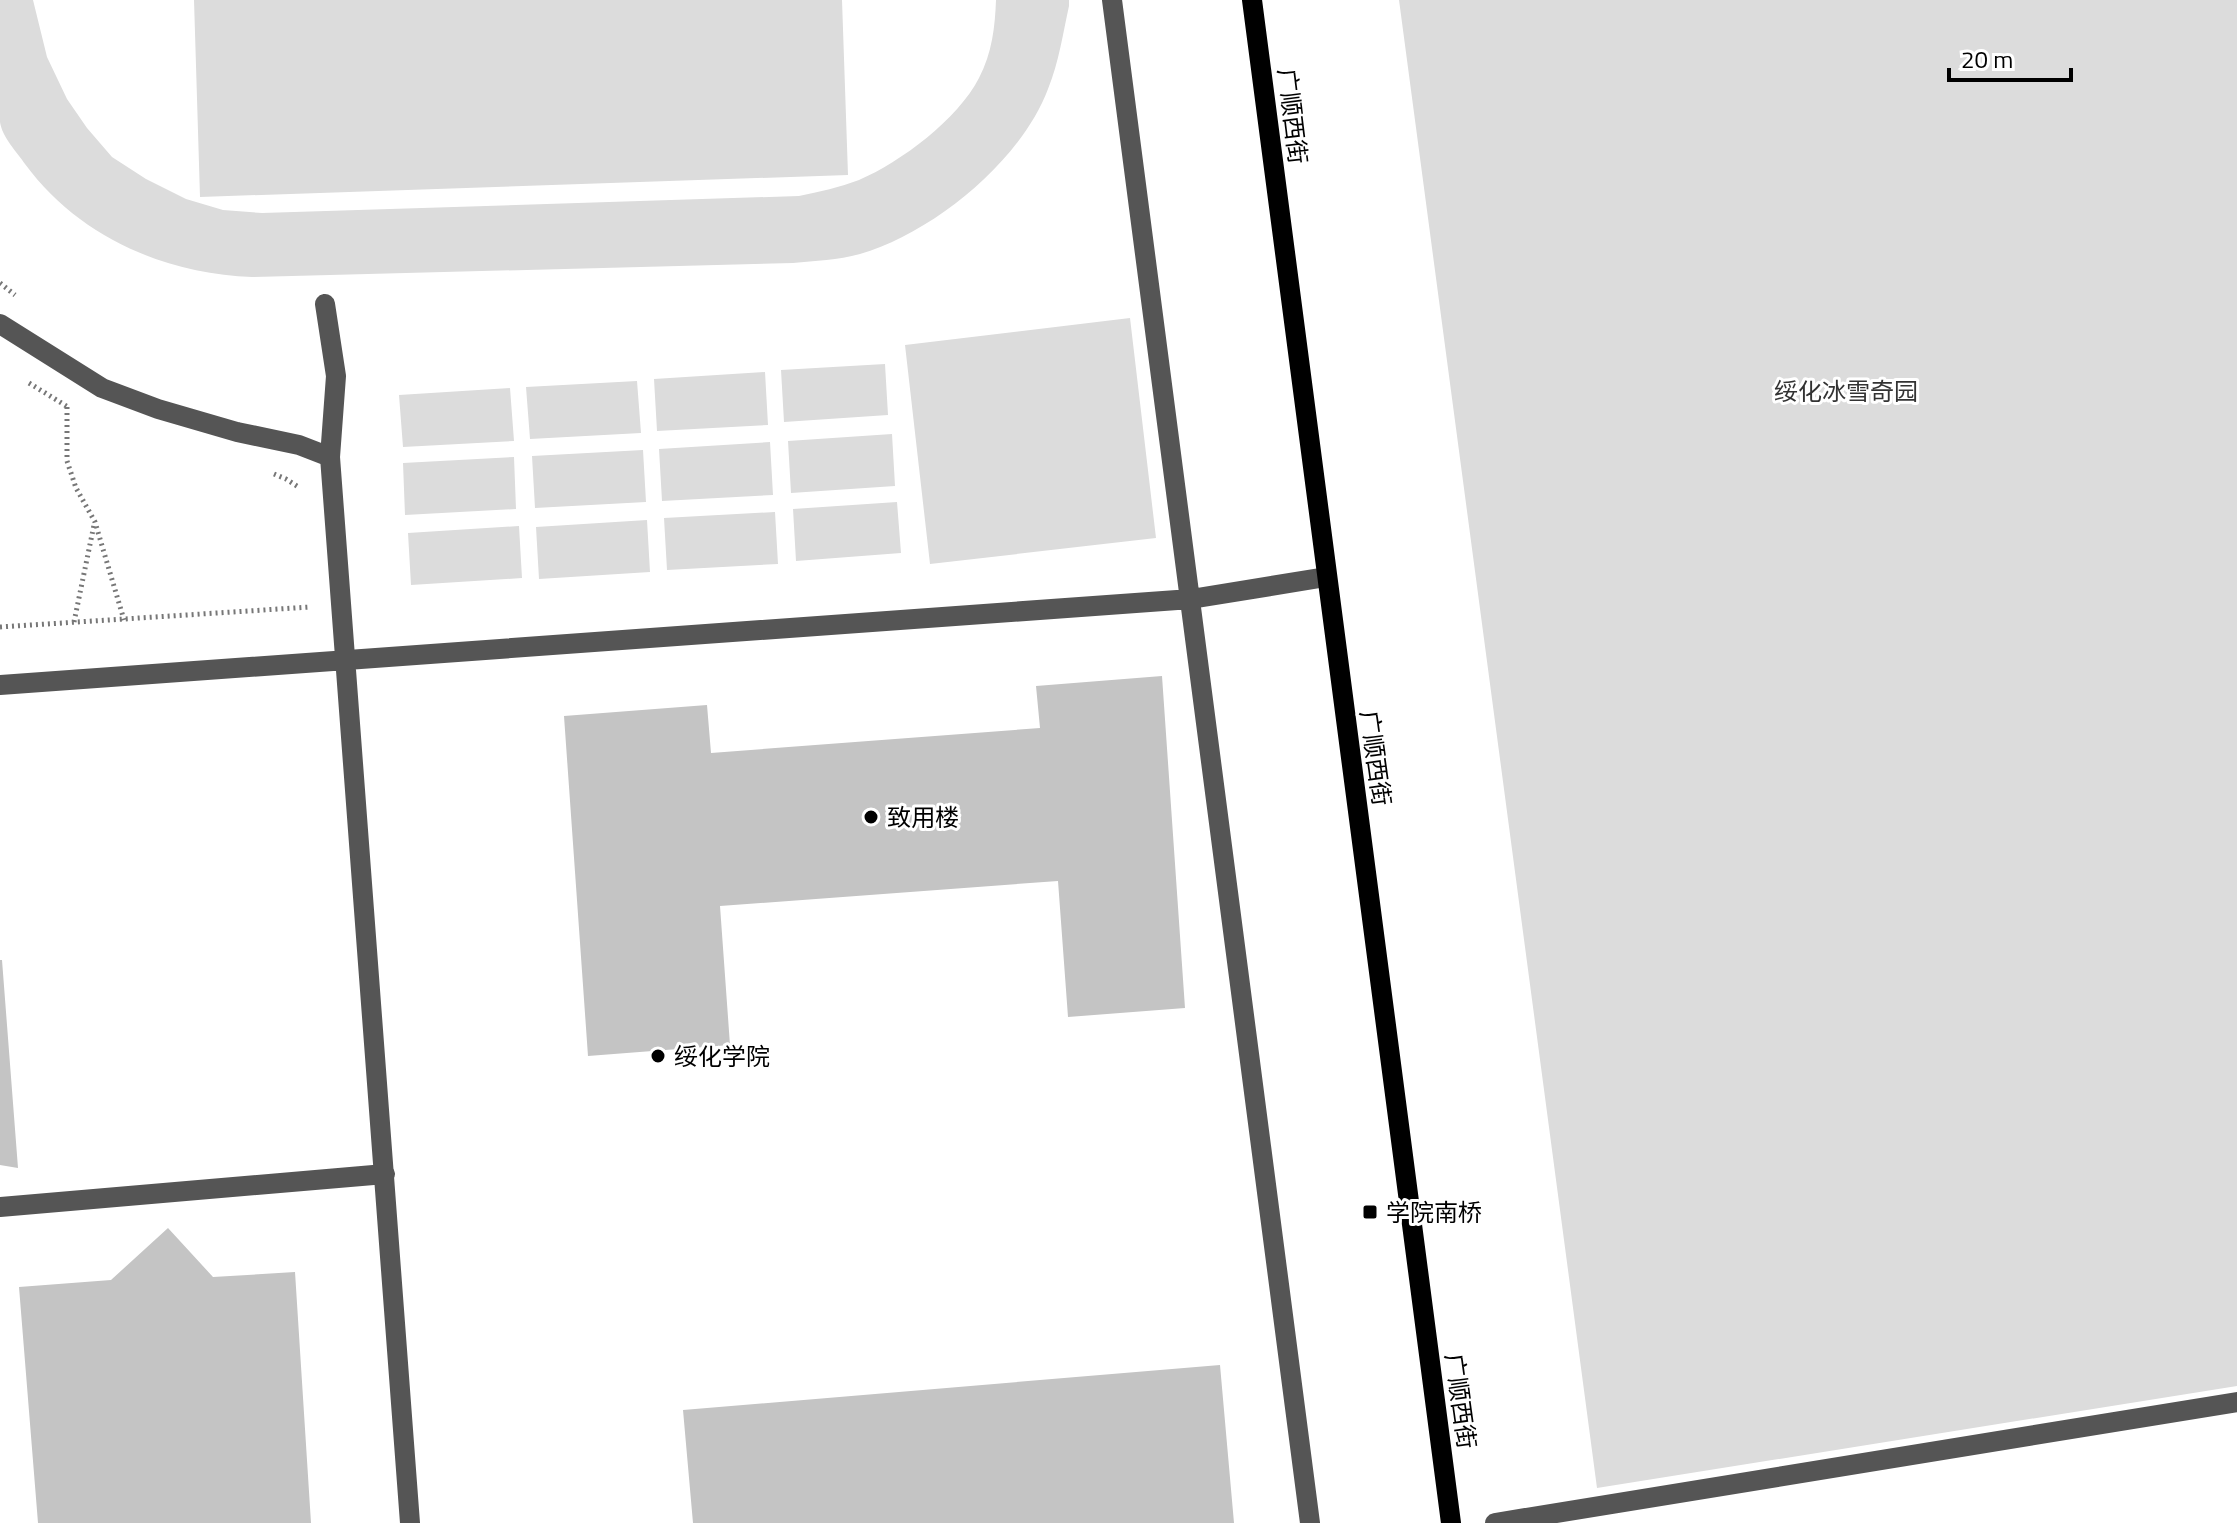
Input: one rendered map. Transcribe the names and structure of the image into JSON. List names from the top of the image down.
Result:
{
  "streets": {
    "main road": ["广顺西街"]
  },
  "parks": ["绥化冰雪奇园"],
  "places": {
    "other": ["致用楼", "绥化学院"],
    "transit": ["学院南桥"]
  },
  "scale_bar": "20 m"
}
